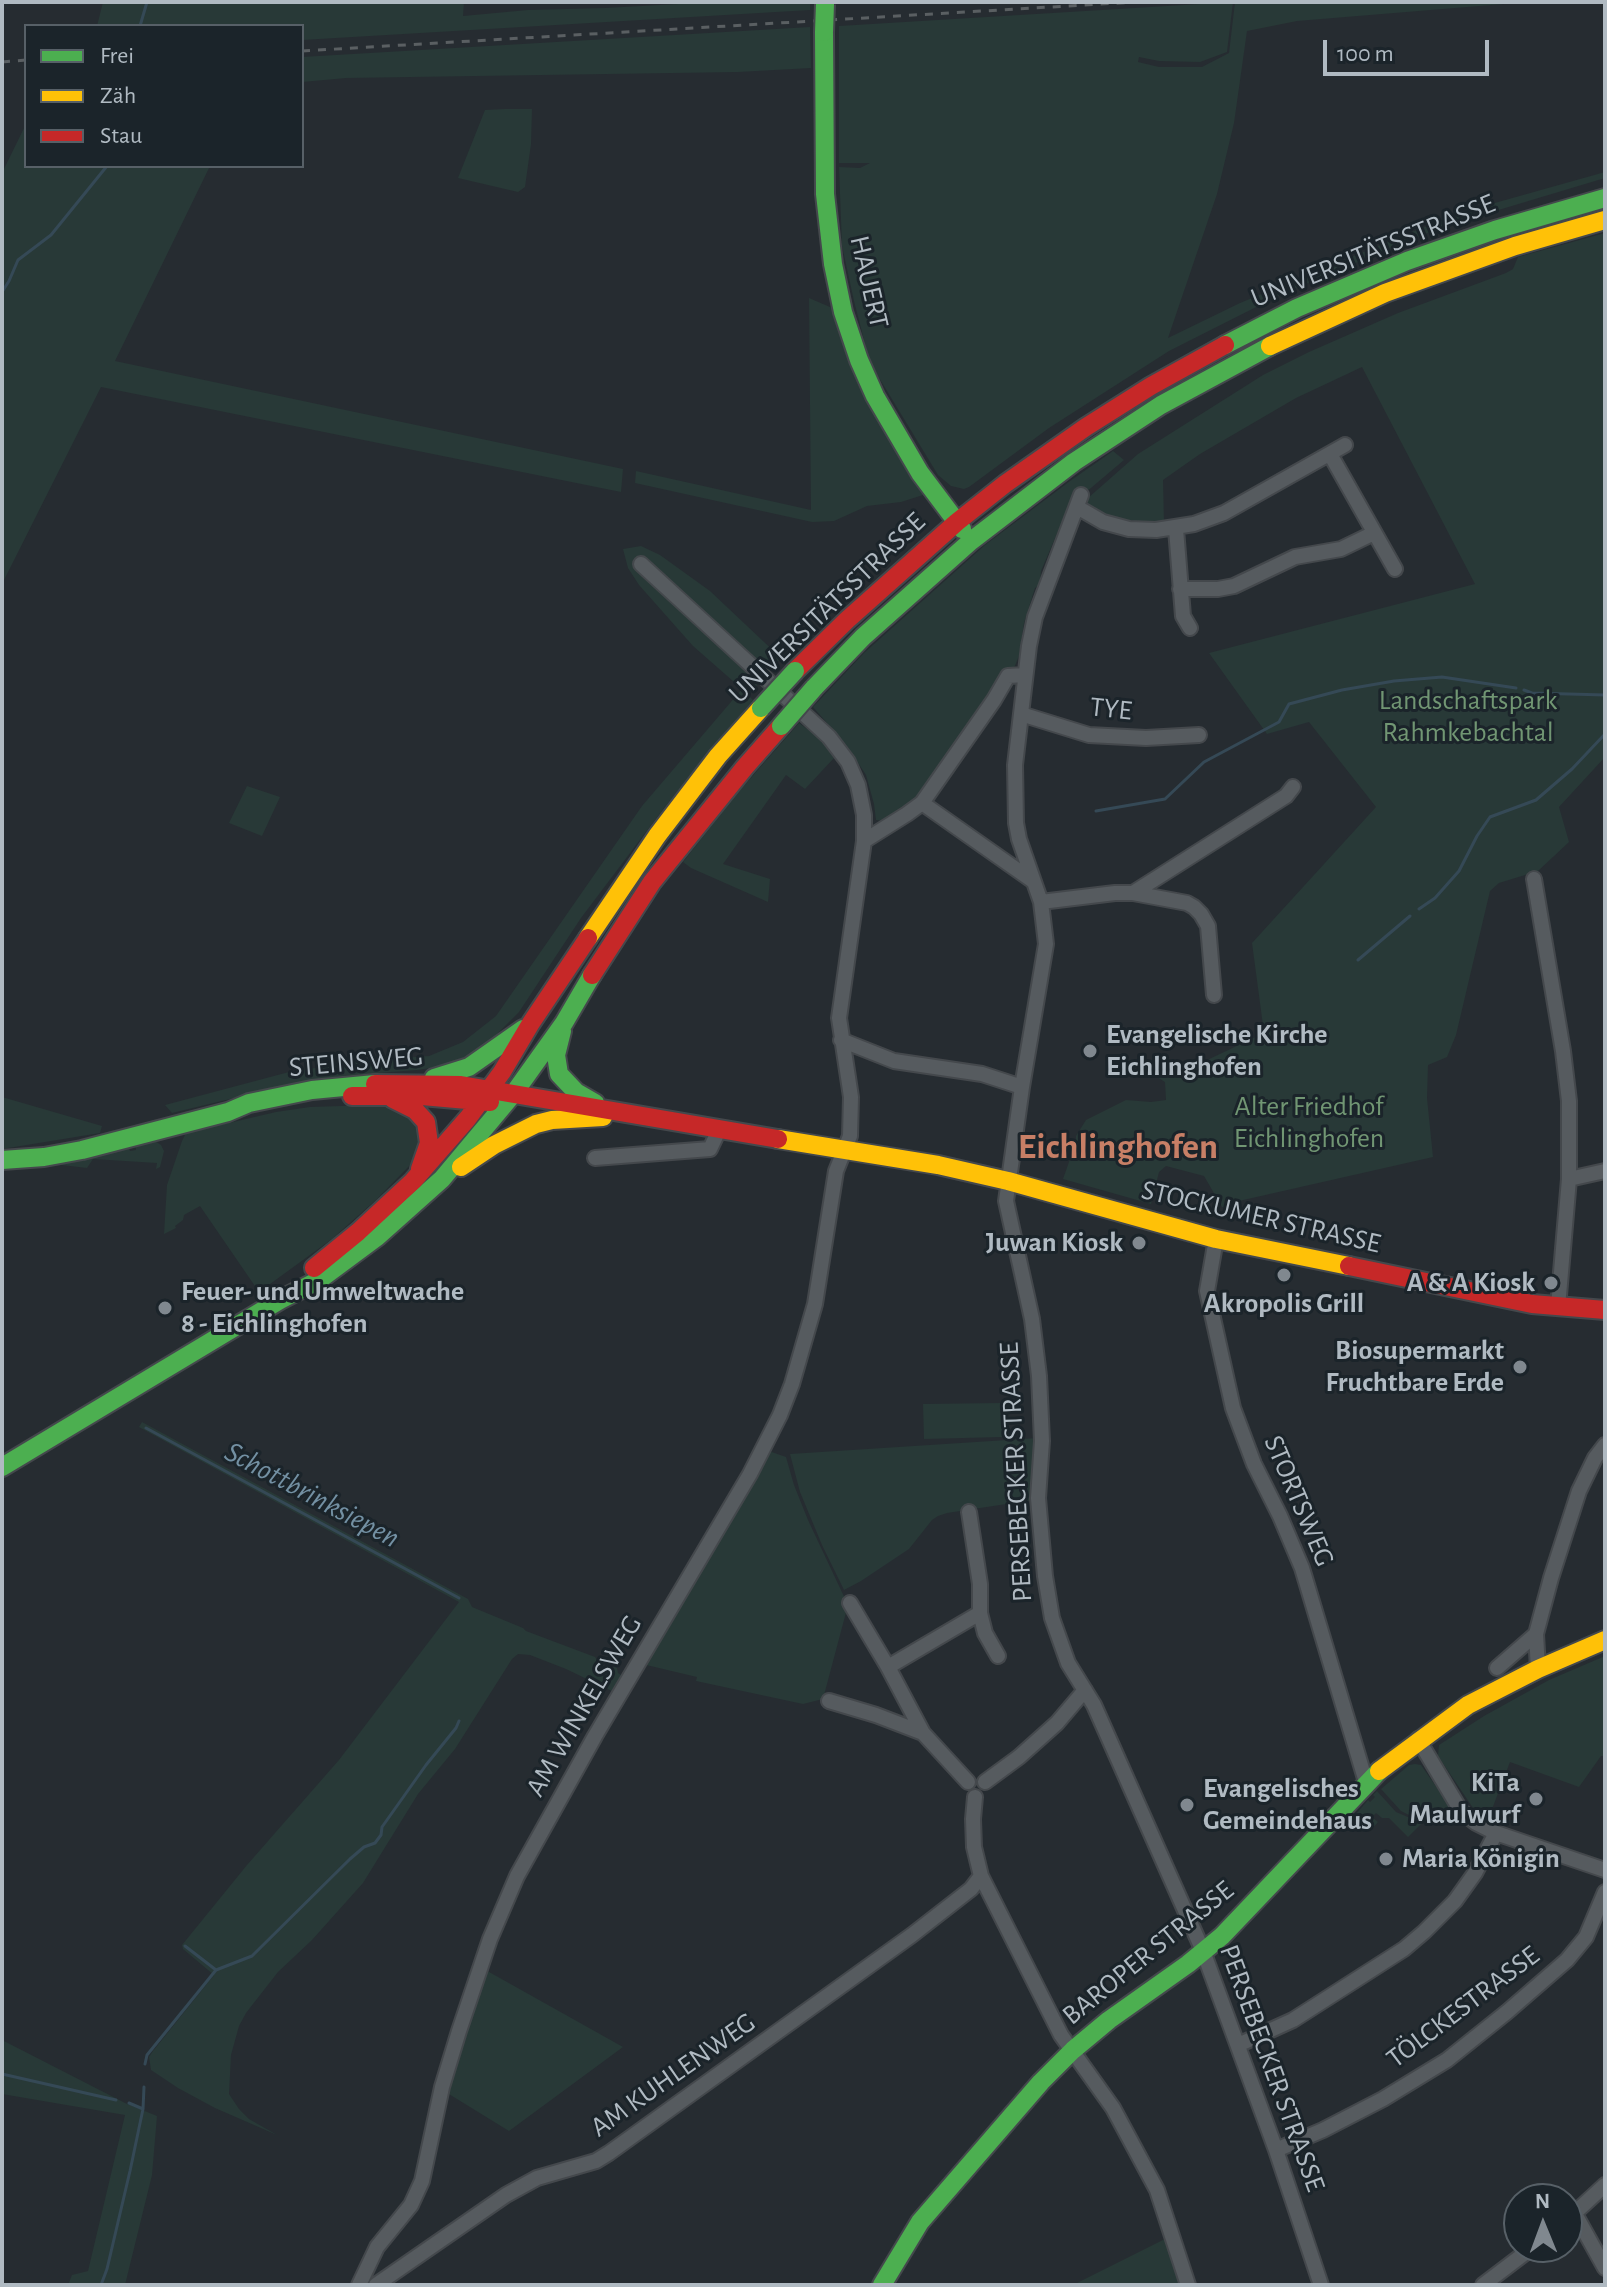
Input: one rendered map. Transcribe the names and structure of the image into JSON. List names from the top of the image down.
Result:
{
  "streets": {
    "main road": [
      "UNIVERSITÄTSSTRASSE",
      "HAUERT",
      "STEINSWEG",
      "STOCKUMER STRASSE",
      "BAROPER STRASSE"
    ],
    "street": [
      "TYE",
      "PERSEBECKER STRASSE",
      "STORTSWEG",
      "AM WINKELSWEG",
      "TÖLCKESTRASSE",
      "AM KUHLENWEG"
    ]
  },
  "crossings": [
    ["UNIVERSITÄTSSTRASSE", "HAUERT"],
    ["UNIVERSITÄTSSTRASSE", "STEINSWEG"],
    ["UNIVERSITÄTSSTRASSE", "STOCKUMER STRASSE"],
    ["TYE", "PERSEBECKER STRASSE"],
    ["STEINSWEG", "STOCKUMER STRASSE"],
    ["STOCKUMER STRASSE", "PERSEBECKER STRASSE"],
    ["STOCKUMER STRASSE", "STORTSWEG"],
    ["STOCKUMER STRASSE", "AM WINKELSWEG"],
    ["PERSEBECKER STRASSE", "BAROPER STRASSE"],
    ["PERSEBECKER STRASSE", "TÖLCKESTRASSE"],
    ["STORTSWEG", "BAROPER STRASSE"]
  ],
  "districts": ["Eichlinghofen"],
  "water": ["Schottbrinksiepen"],
  "parks": ["Landschaftspark Rahmkebachtal", "Alter Friedhof Eichlinghofen"],
  "places": [
    "Evangelische Kirche Eichlinghofen",
    "Juwan Kiosk",
    "Akropolis Grill",
    "A & A Kiosk",
    "Feuer- und Umweltwache 8 - Eichlinghofen",
    "Biosupermarkt Fruchtbare Erde",
    "KiTa Maulwurf",
    "Evangelisches Gemeindehaus",
    "Maria Königin"
  ],
  "legend": ["Frei", "Zäh", "Stau"],
  "scale_bar": "100 m",
  "north": "top"
}
